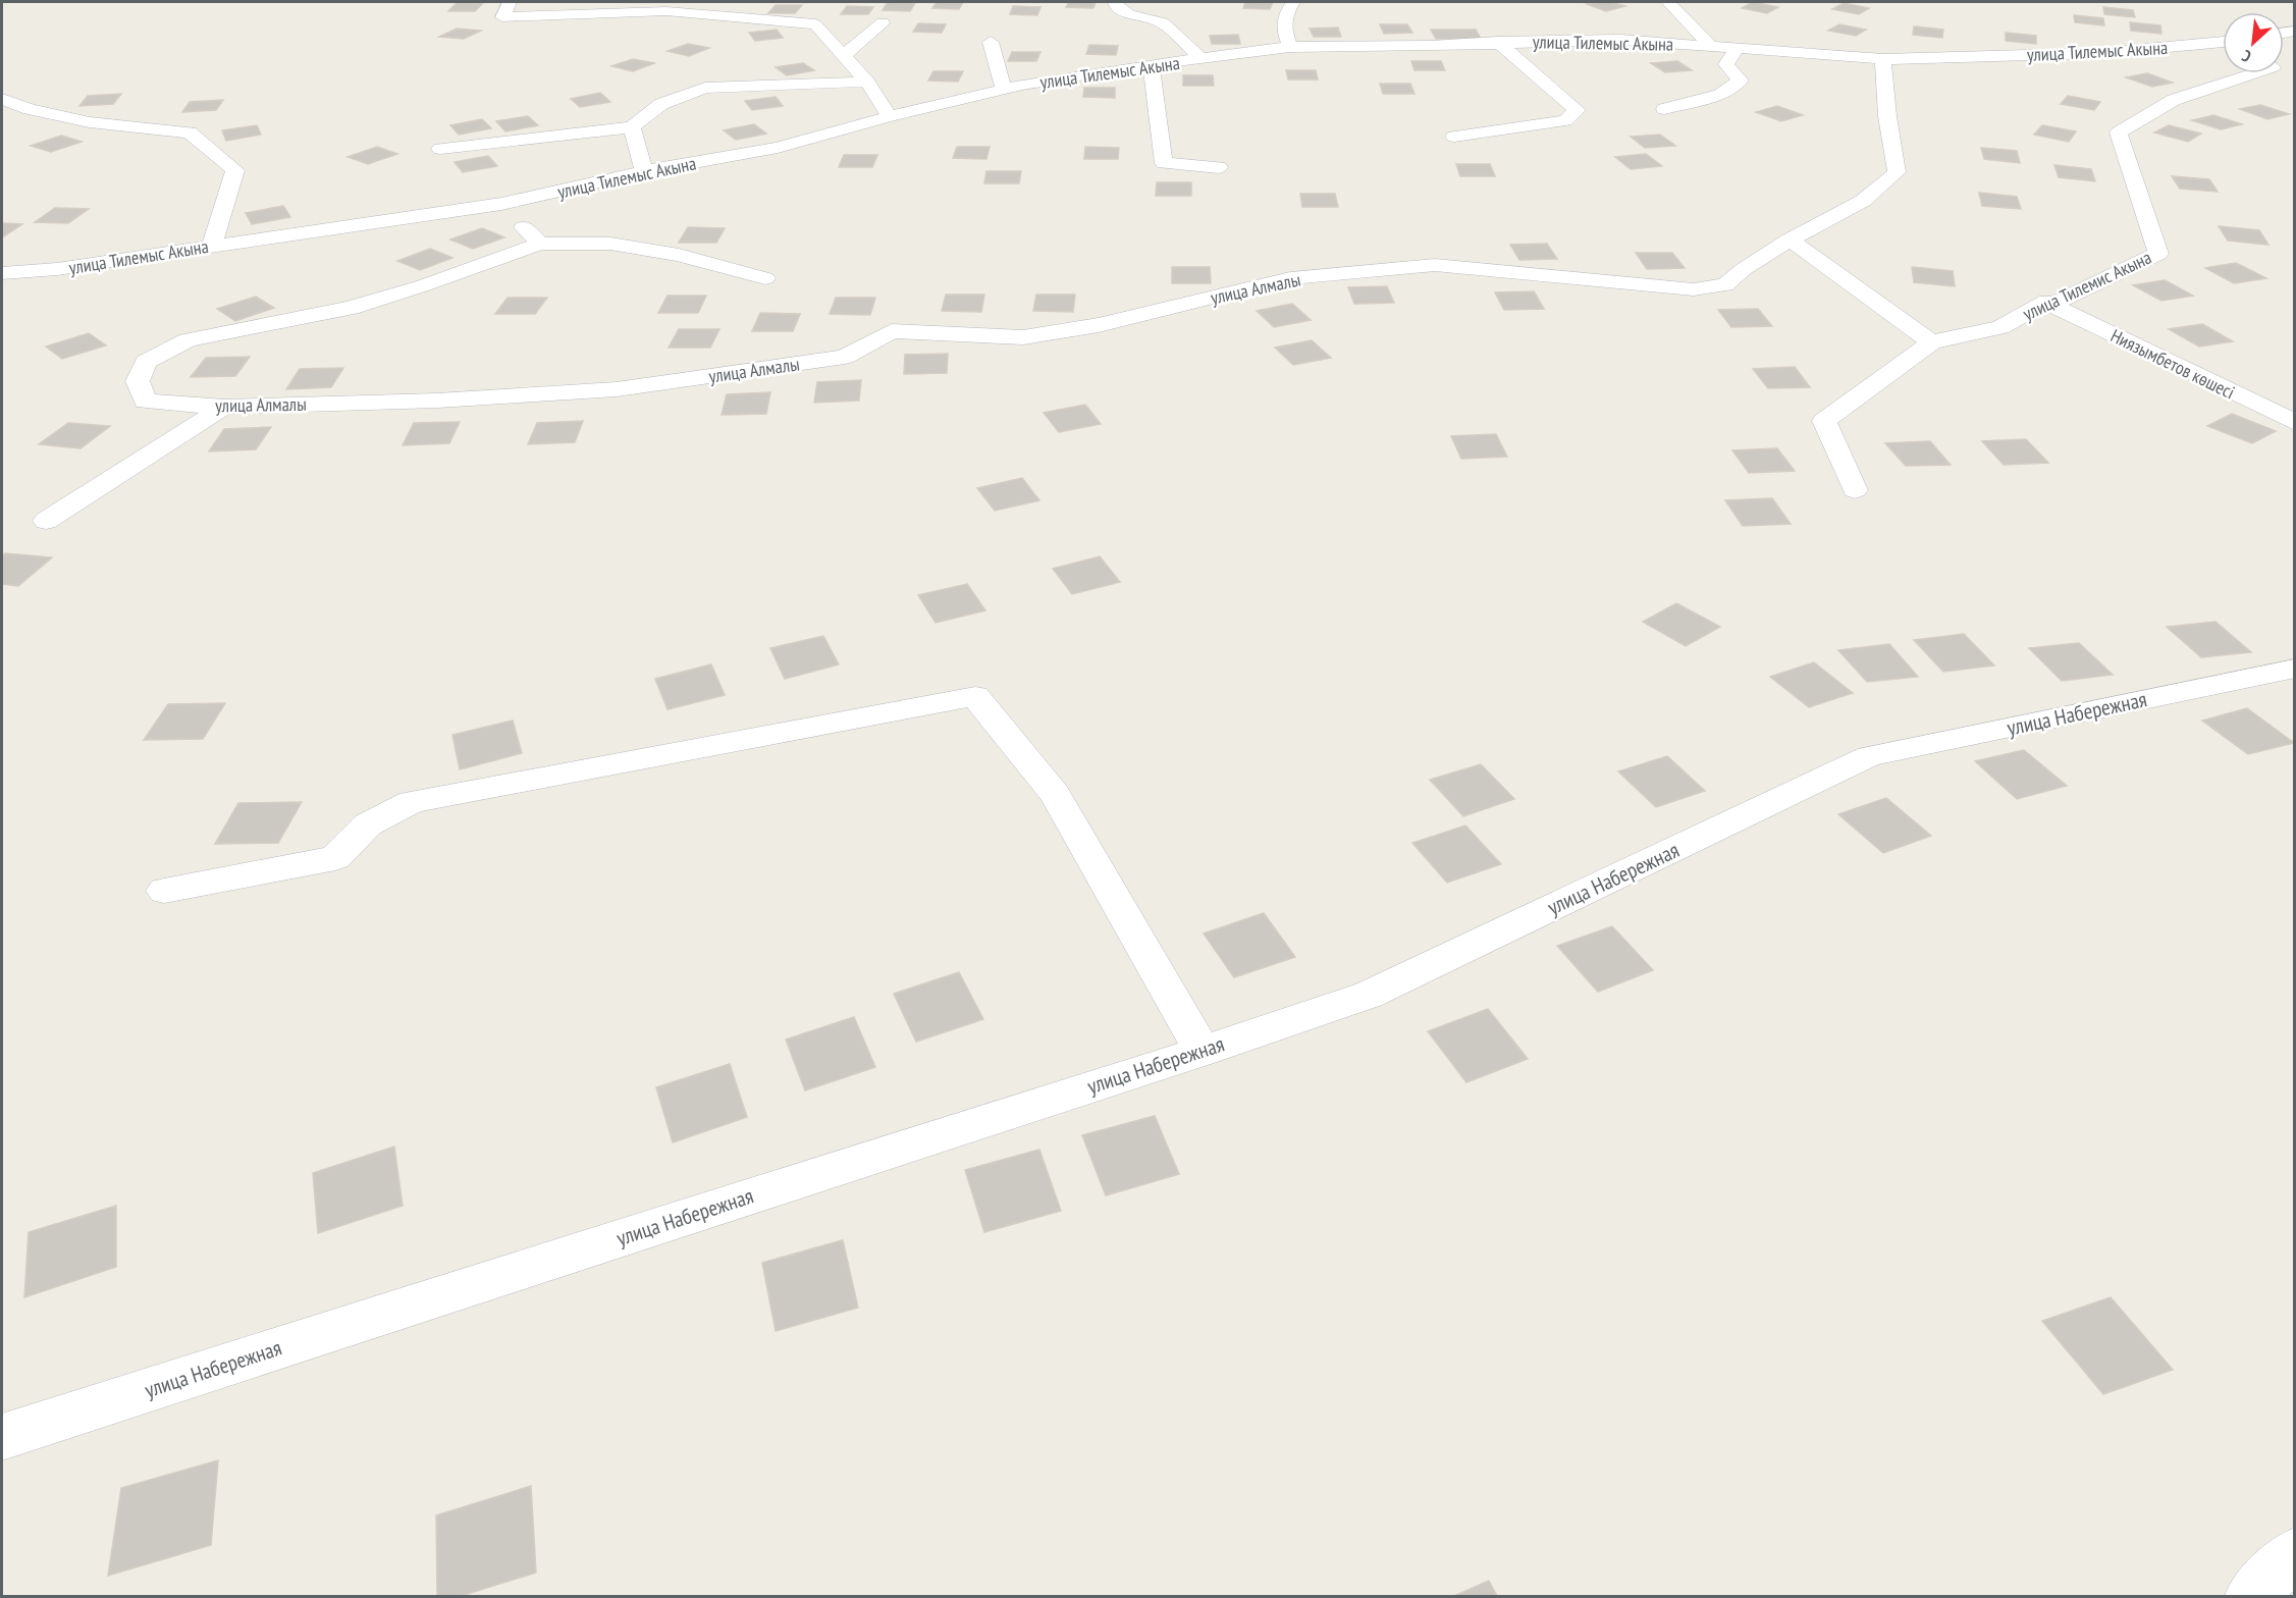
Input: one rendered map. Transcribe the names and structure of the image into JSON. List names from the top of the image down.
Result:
{
  "streets": {
    "street": [
      "улица Тилемыс Акына",
      "улица Тилемис Акына",
      "улица Алмалы",
      "Ниязымбетов көшесі",
      "улица Набережная"
    ]
  },
  "crossings": [
    ["улица Тилемис Акына", "Ниязымбетов көшесі"]
  ],
  "north": "bottom left"
}
